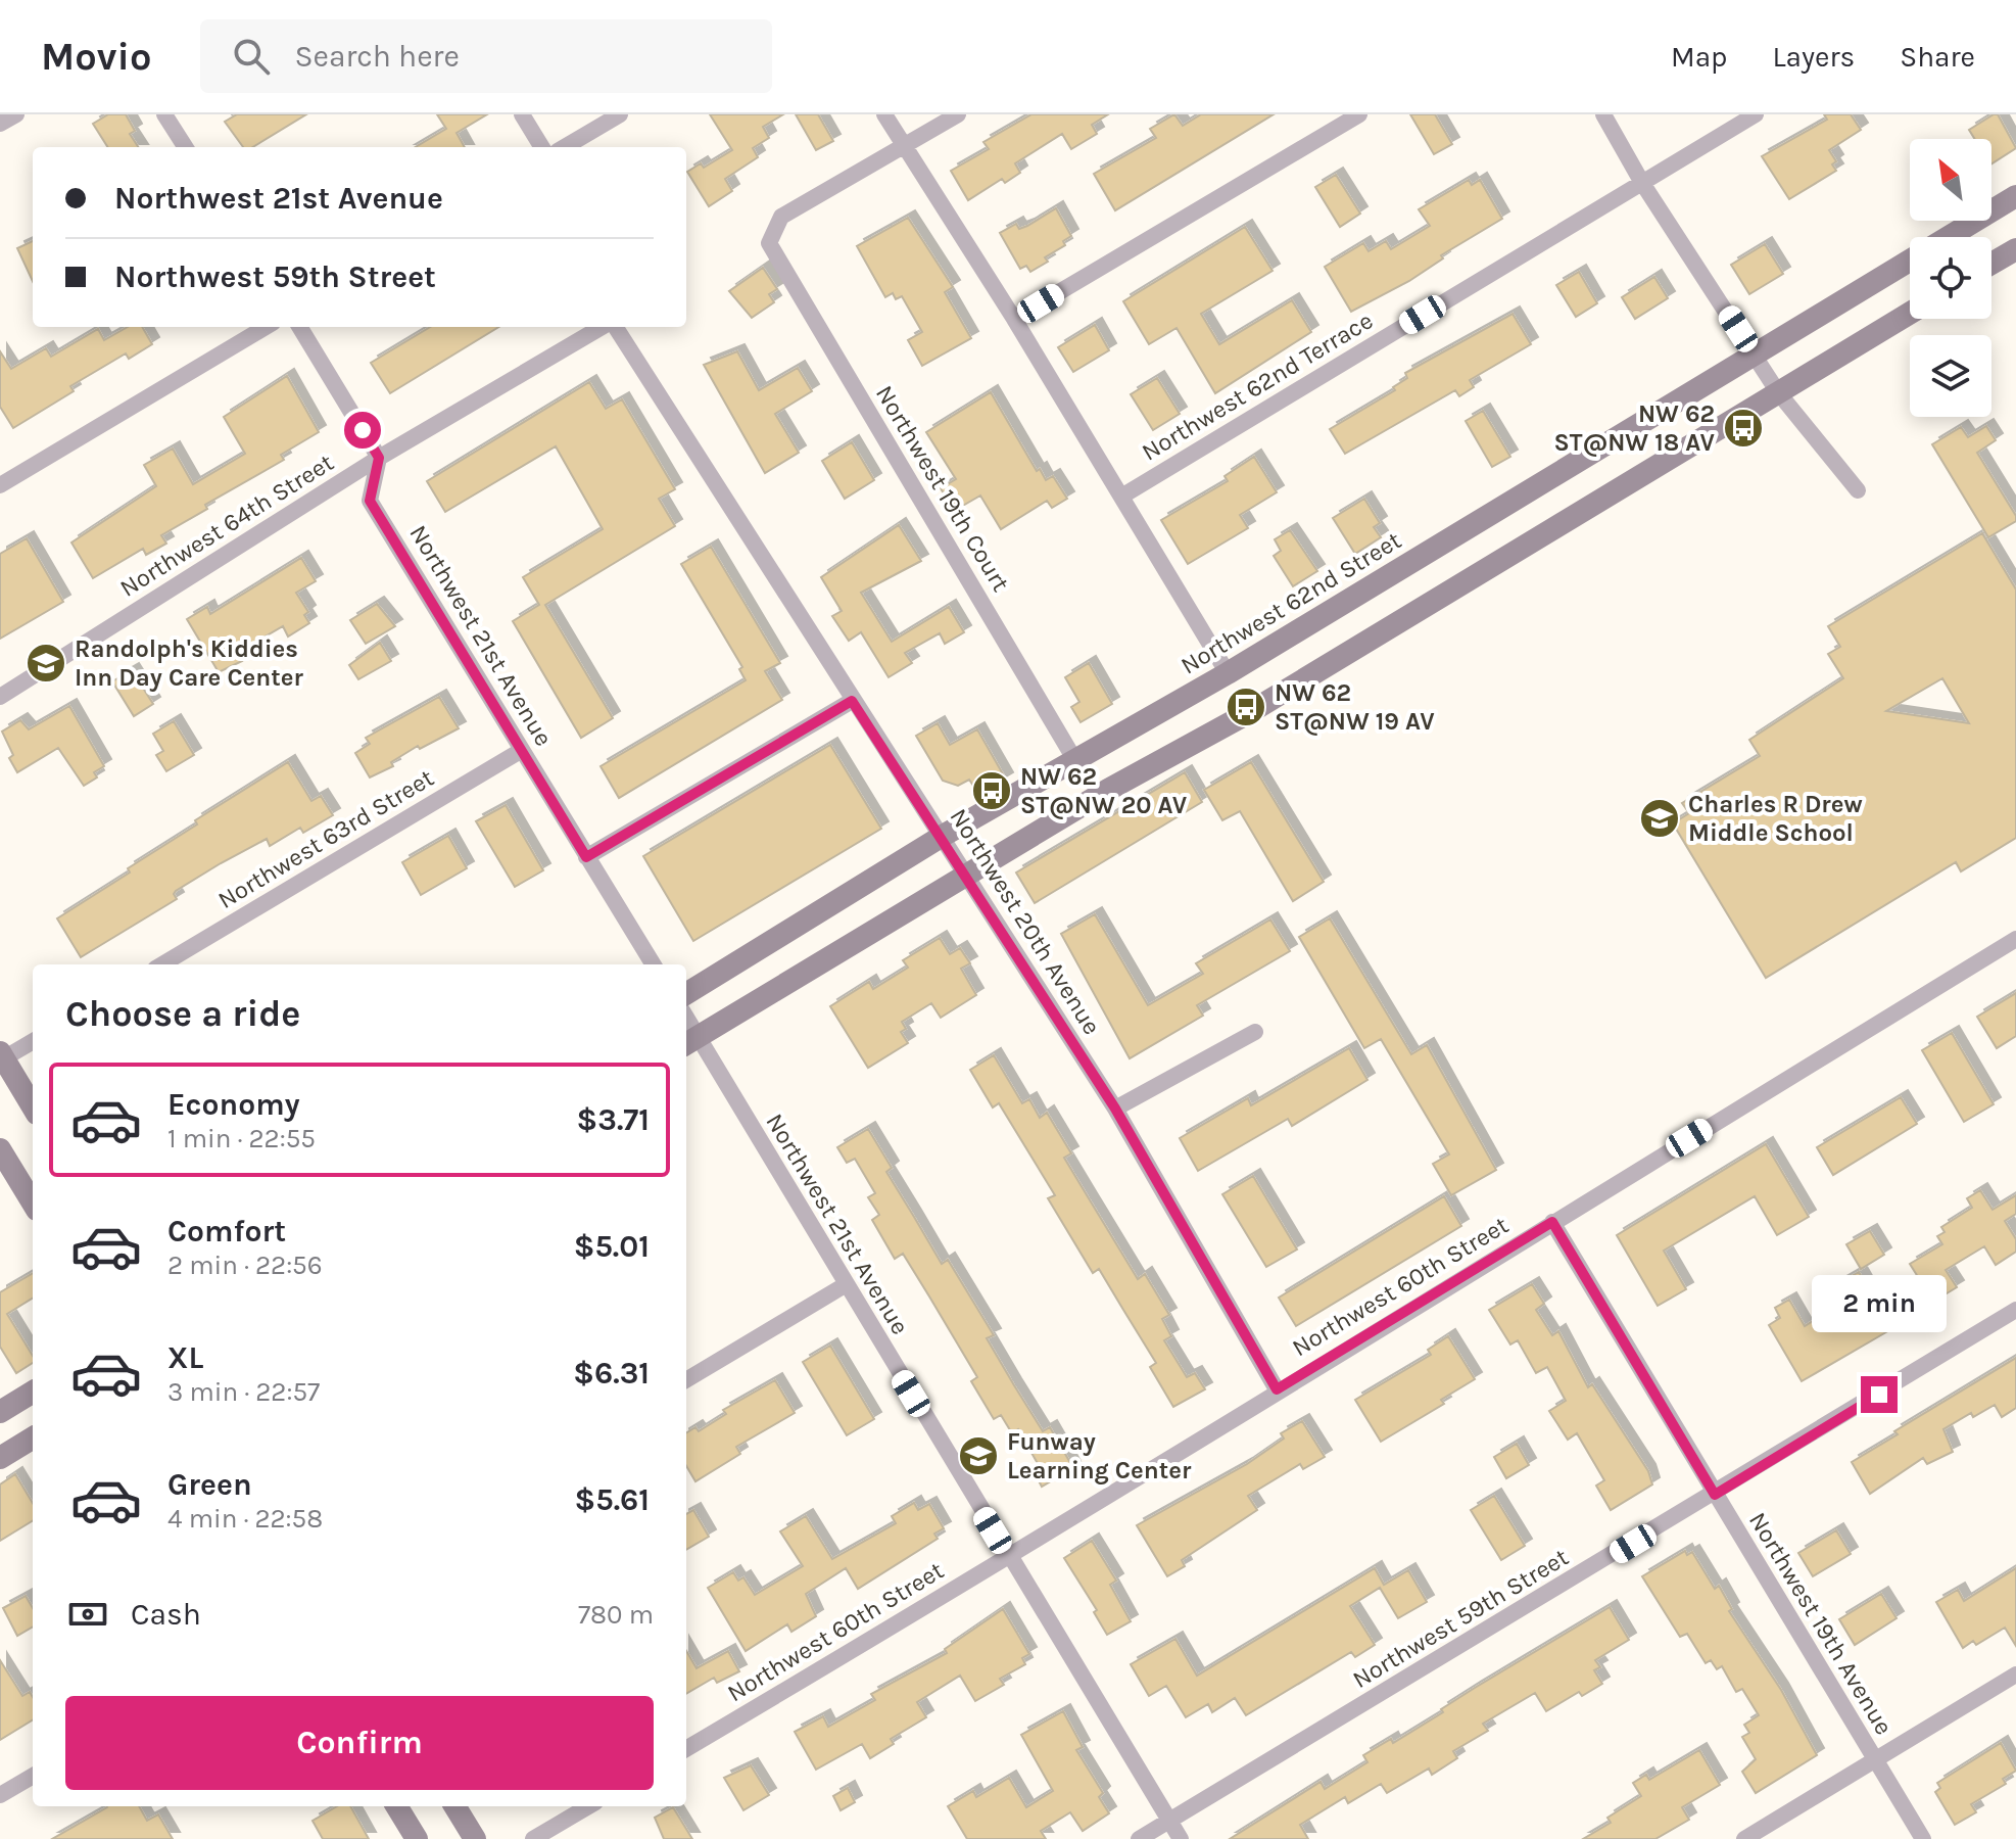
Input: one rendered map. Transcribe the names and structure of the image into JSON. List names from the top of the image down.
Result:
{
  "streets": {
    "main road": ["Northwest 62nd Street"],
    "street": [
      "Northwest 62nd Terrace",
      "Northwest 19th Court",
      "Northwest 64th Street",
      "Northwest 21st Avenue",
      "Northwest 63rd Street",
      "Northwest 20th Avenue",
      "Northwest 60th Street",
      "Northwest 59th Street",
      "Northwest 19th Avenue"
    ]
  },
  "crossings": [
    ["Northwest 19th Court", "Northwest 62nd Street"],
    ["Northwest 64th Street", "Northwest 21st Avenue"],
    ["Northwest 62nd Street", "Northwest 20th Avenue"],
    ["Northwest 21st Avenue", "Northwest 63rd Street"],
    ["Northwest 21st Avenue", "Northwest 60th Street"],
    ["Northwest 21st Avenue", "Northwest 59th Street"],
    ["Northwest 20th Avenue", "Northwest 60th Street"],
    ["Northwest 60th Street", "Northwest 19th Avenue"],
    ["Northwest 59th Street", "Northwest 19th Avenue"]
  ],
  "places": {
    "bus stop": ["NW 62 ST@NW 18 AV", "NW 62 ST@NW 19 AV", "NW 62 ST@NW 20 AV"],
    "school or university": ["Randolph's Kiddies Inn Day Care Center", "Charles R Drew Middle School", "Funway Learning Center"]
  },
  "north": "top left",
  "page": {
    "header": "Movio",
    "search": "Search here",
    "nav": ["Map", "Layers", "Share"],
    "banner": ["Northwest 21st Avenue", "Northwest 59th Street"],
    "heading": "Choose a ride",
    "list": [
      {
        "name": "Economy",
        "note": "1 min · 22:55",
        "value": "$3.71"
      },
      {
        "name": "Comfort",
        "note": "2 min · 22:56",
        "value": "$5.01"
      },
      {
        "name": "XL",
        "note": "3 min · 22:57",
        "value": "$6.31"
      },
      {
        "name": "Green",
        "note": "4 min · 22:58",
        "value": "$5.61"
      }
    ],
    "bubble": "2 min",
    "pay": ["Cash", "780 m"],
    "buttons": "Confirm"
  }
}
